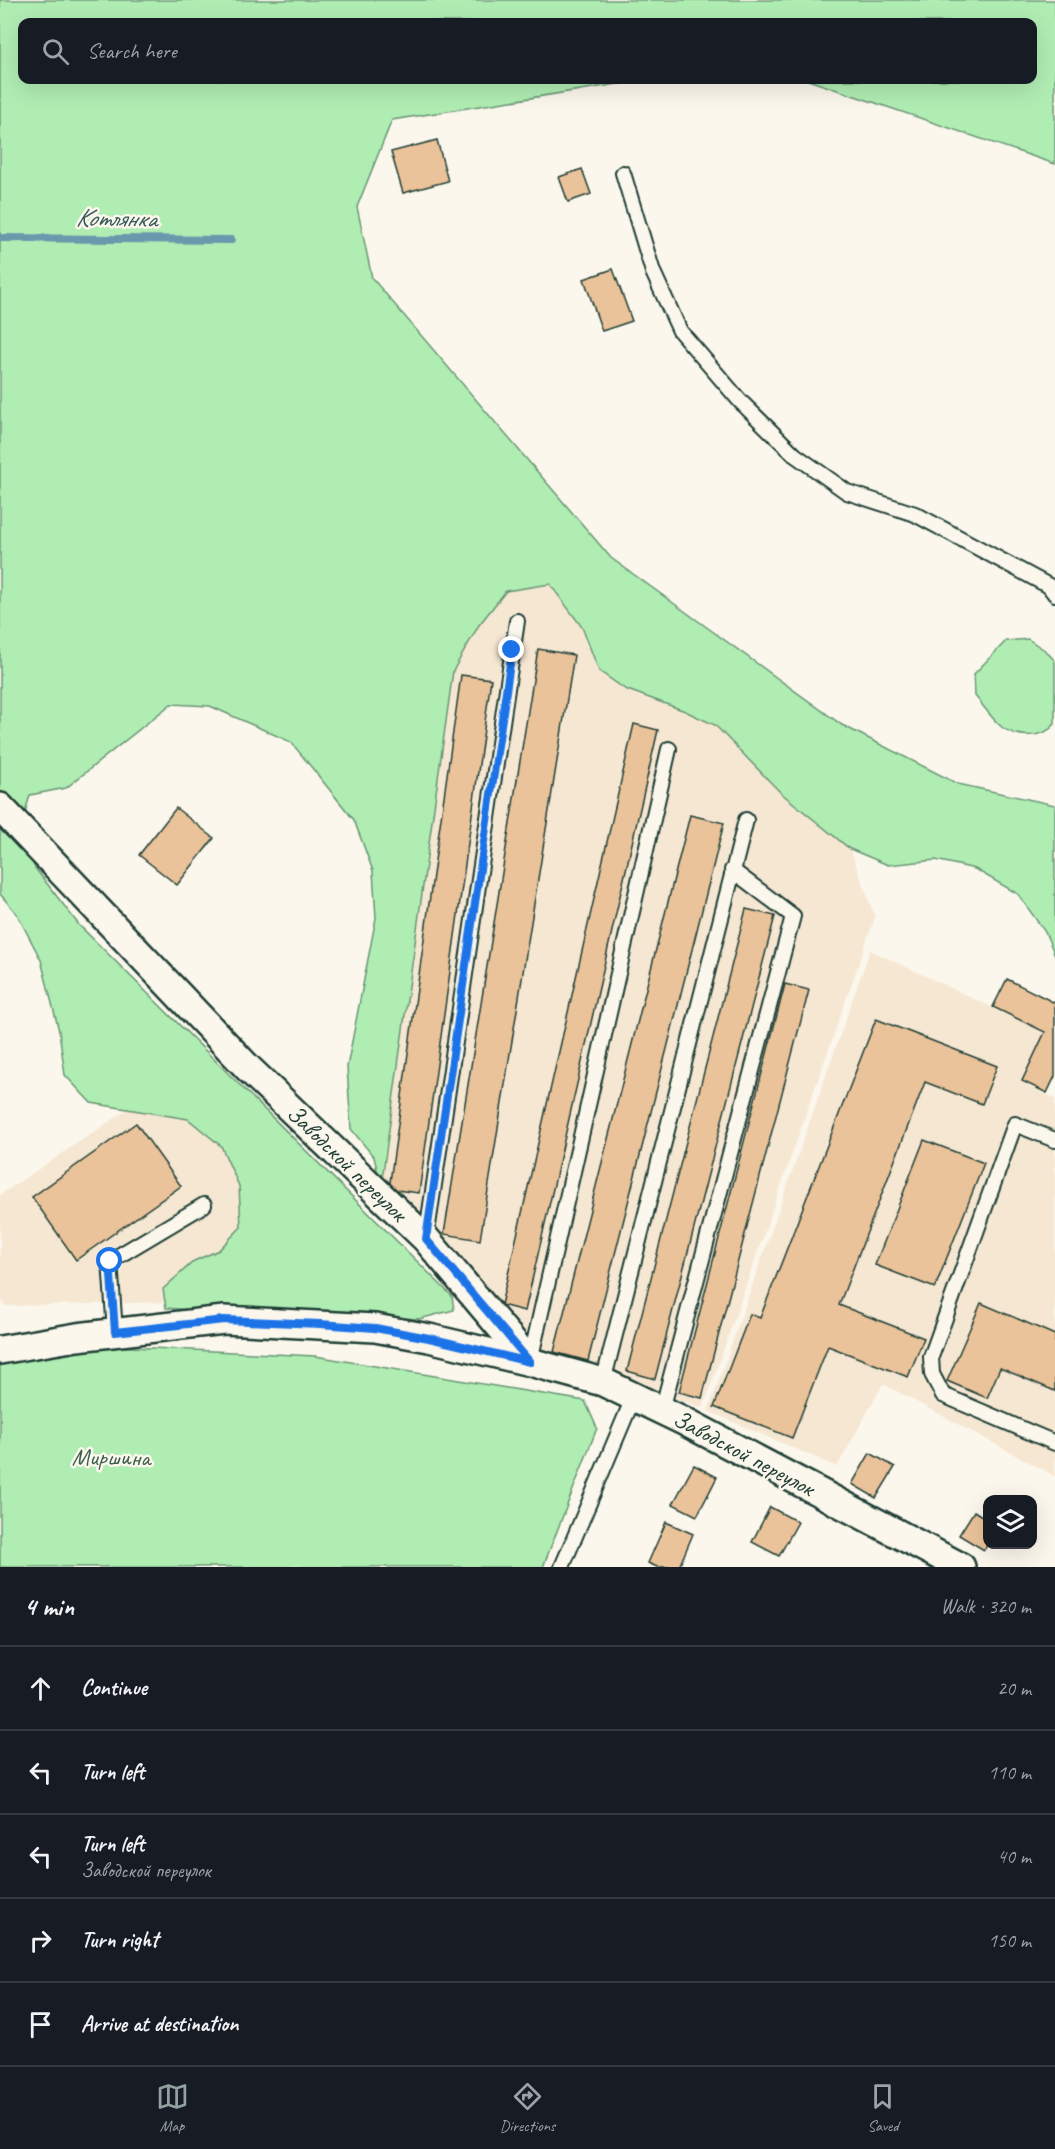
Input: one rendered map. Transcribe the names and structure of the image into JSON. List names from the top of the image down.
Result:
{
  "streets": {
    "street": ["Заводской переулок"]
  },
  "water": ["Котлянка"],
  "parks": ["Миршина"],
  "page": {
    "search": "Search here",
    "heading": ["4 min", "Walk · 320 m"],
    "list": [
      ["Continue", "20 m"],
      ["Turn left", "110 m"],
      ["Turn left", "Заводской переулок", "40 m"],
      ["Turn right", "150 m"],
      "Arrive at destination"
    ],
    "nav": ["Map", "Directions", "Saved"]
  }
}
